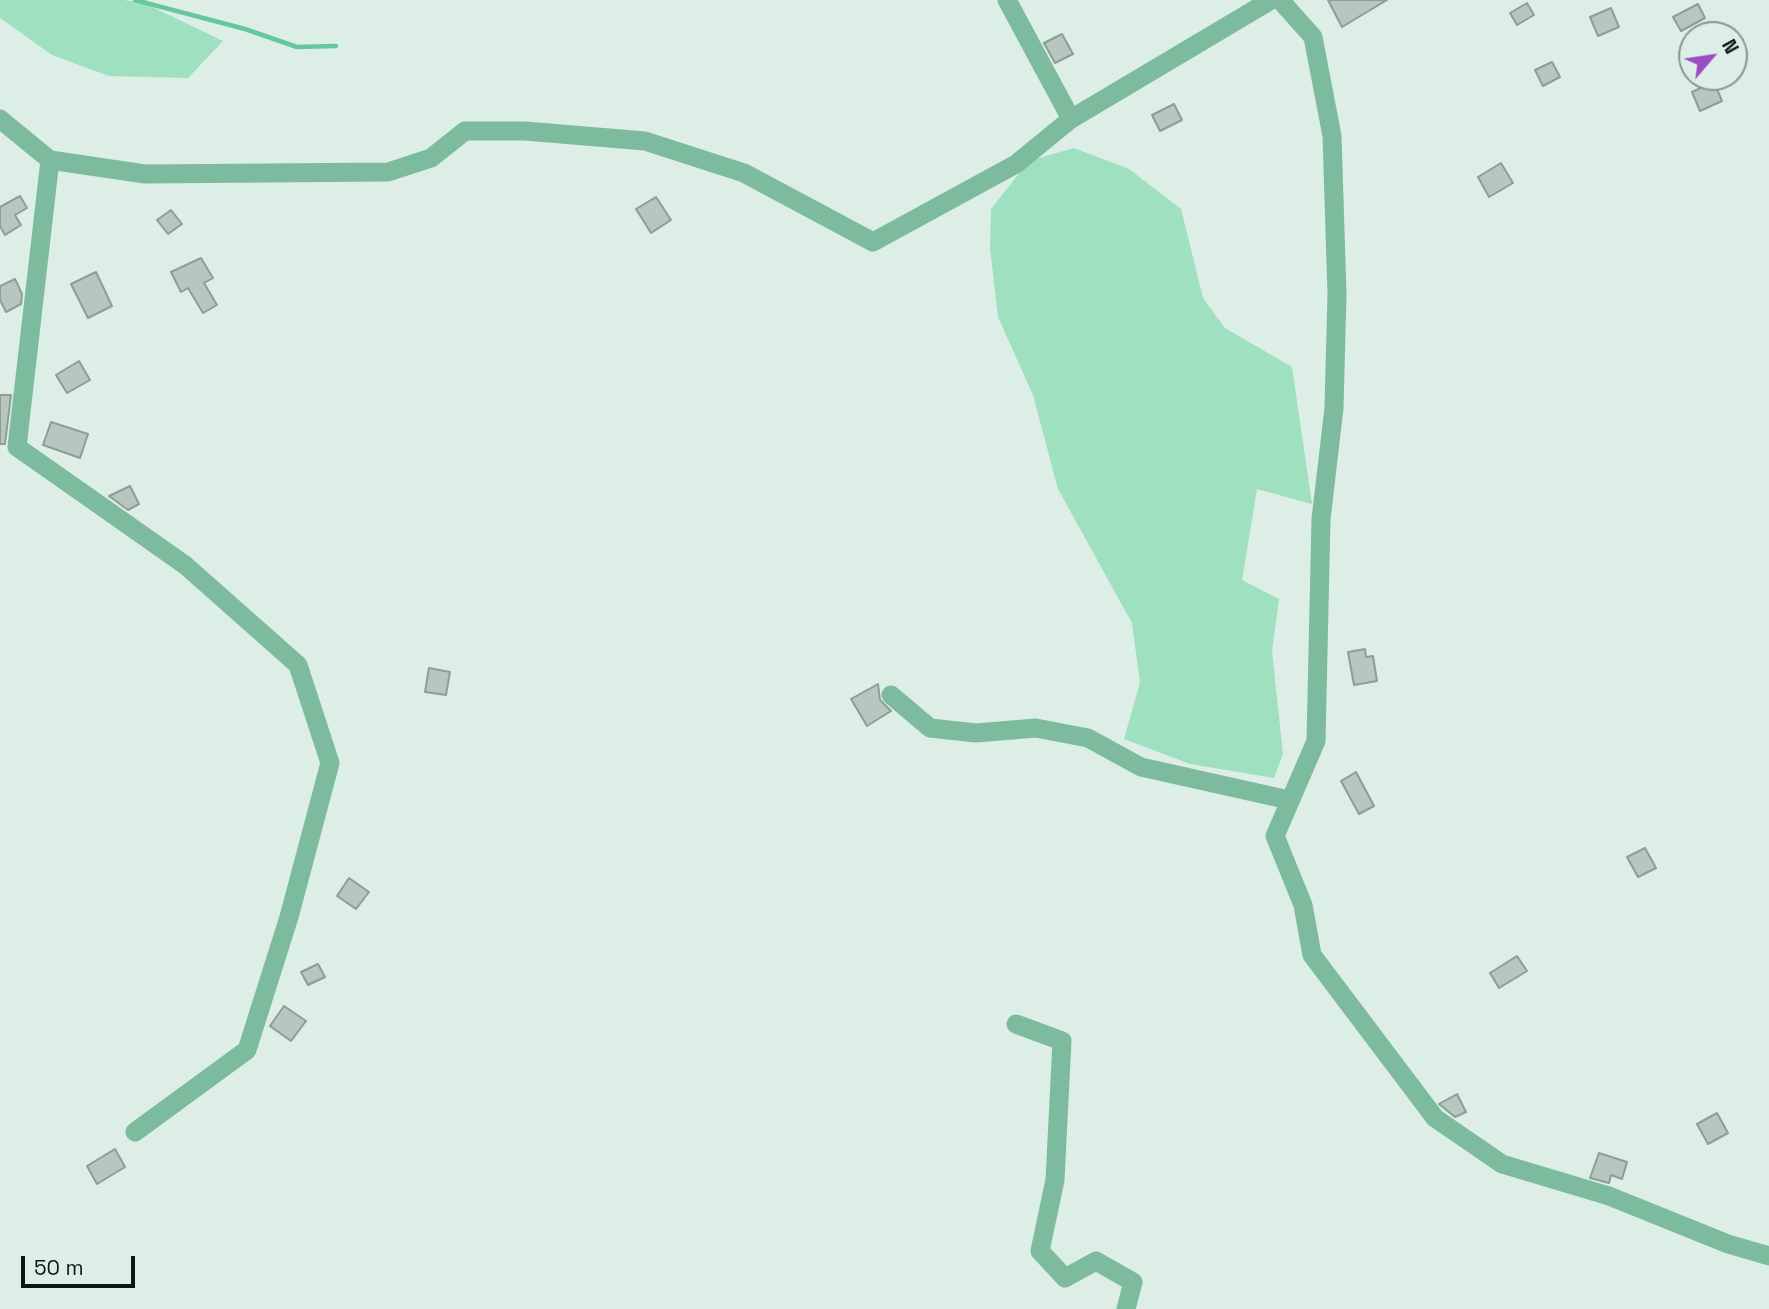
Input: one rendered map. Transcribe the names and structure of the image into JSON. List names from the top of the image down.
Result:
{
  "scale_bar": "50 m",
  "north": "top right"
}
